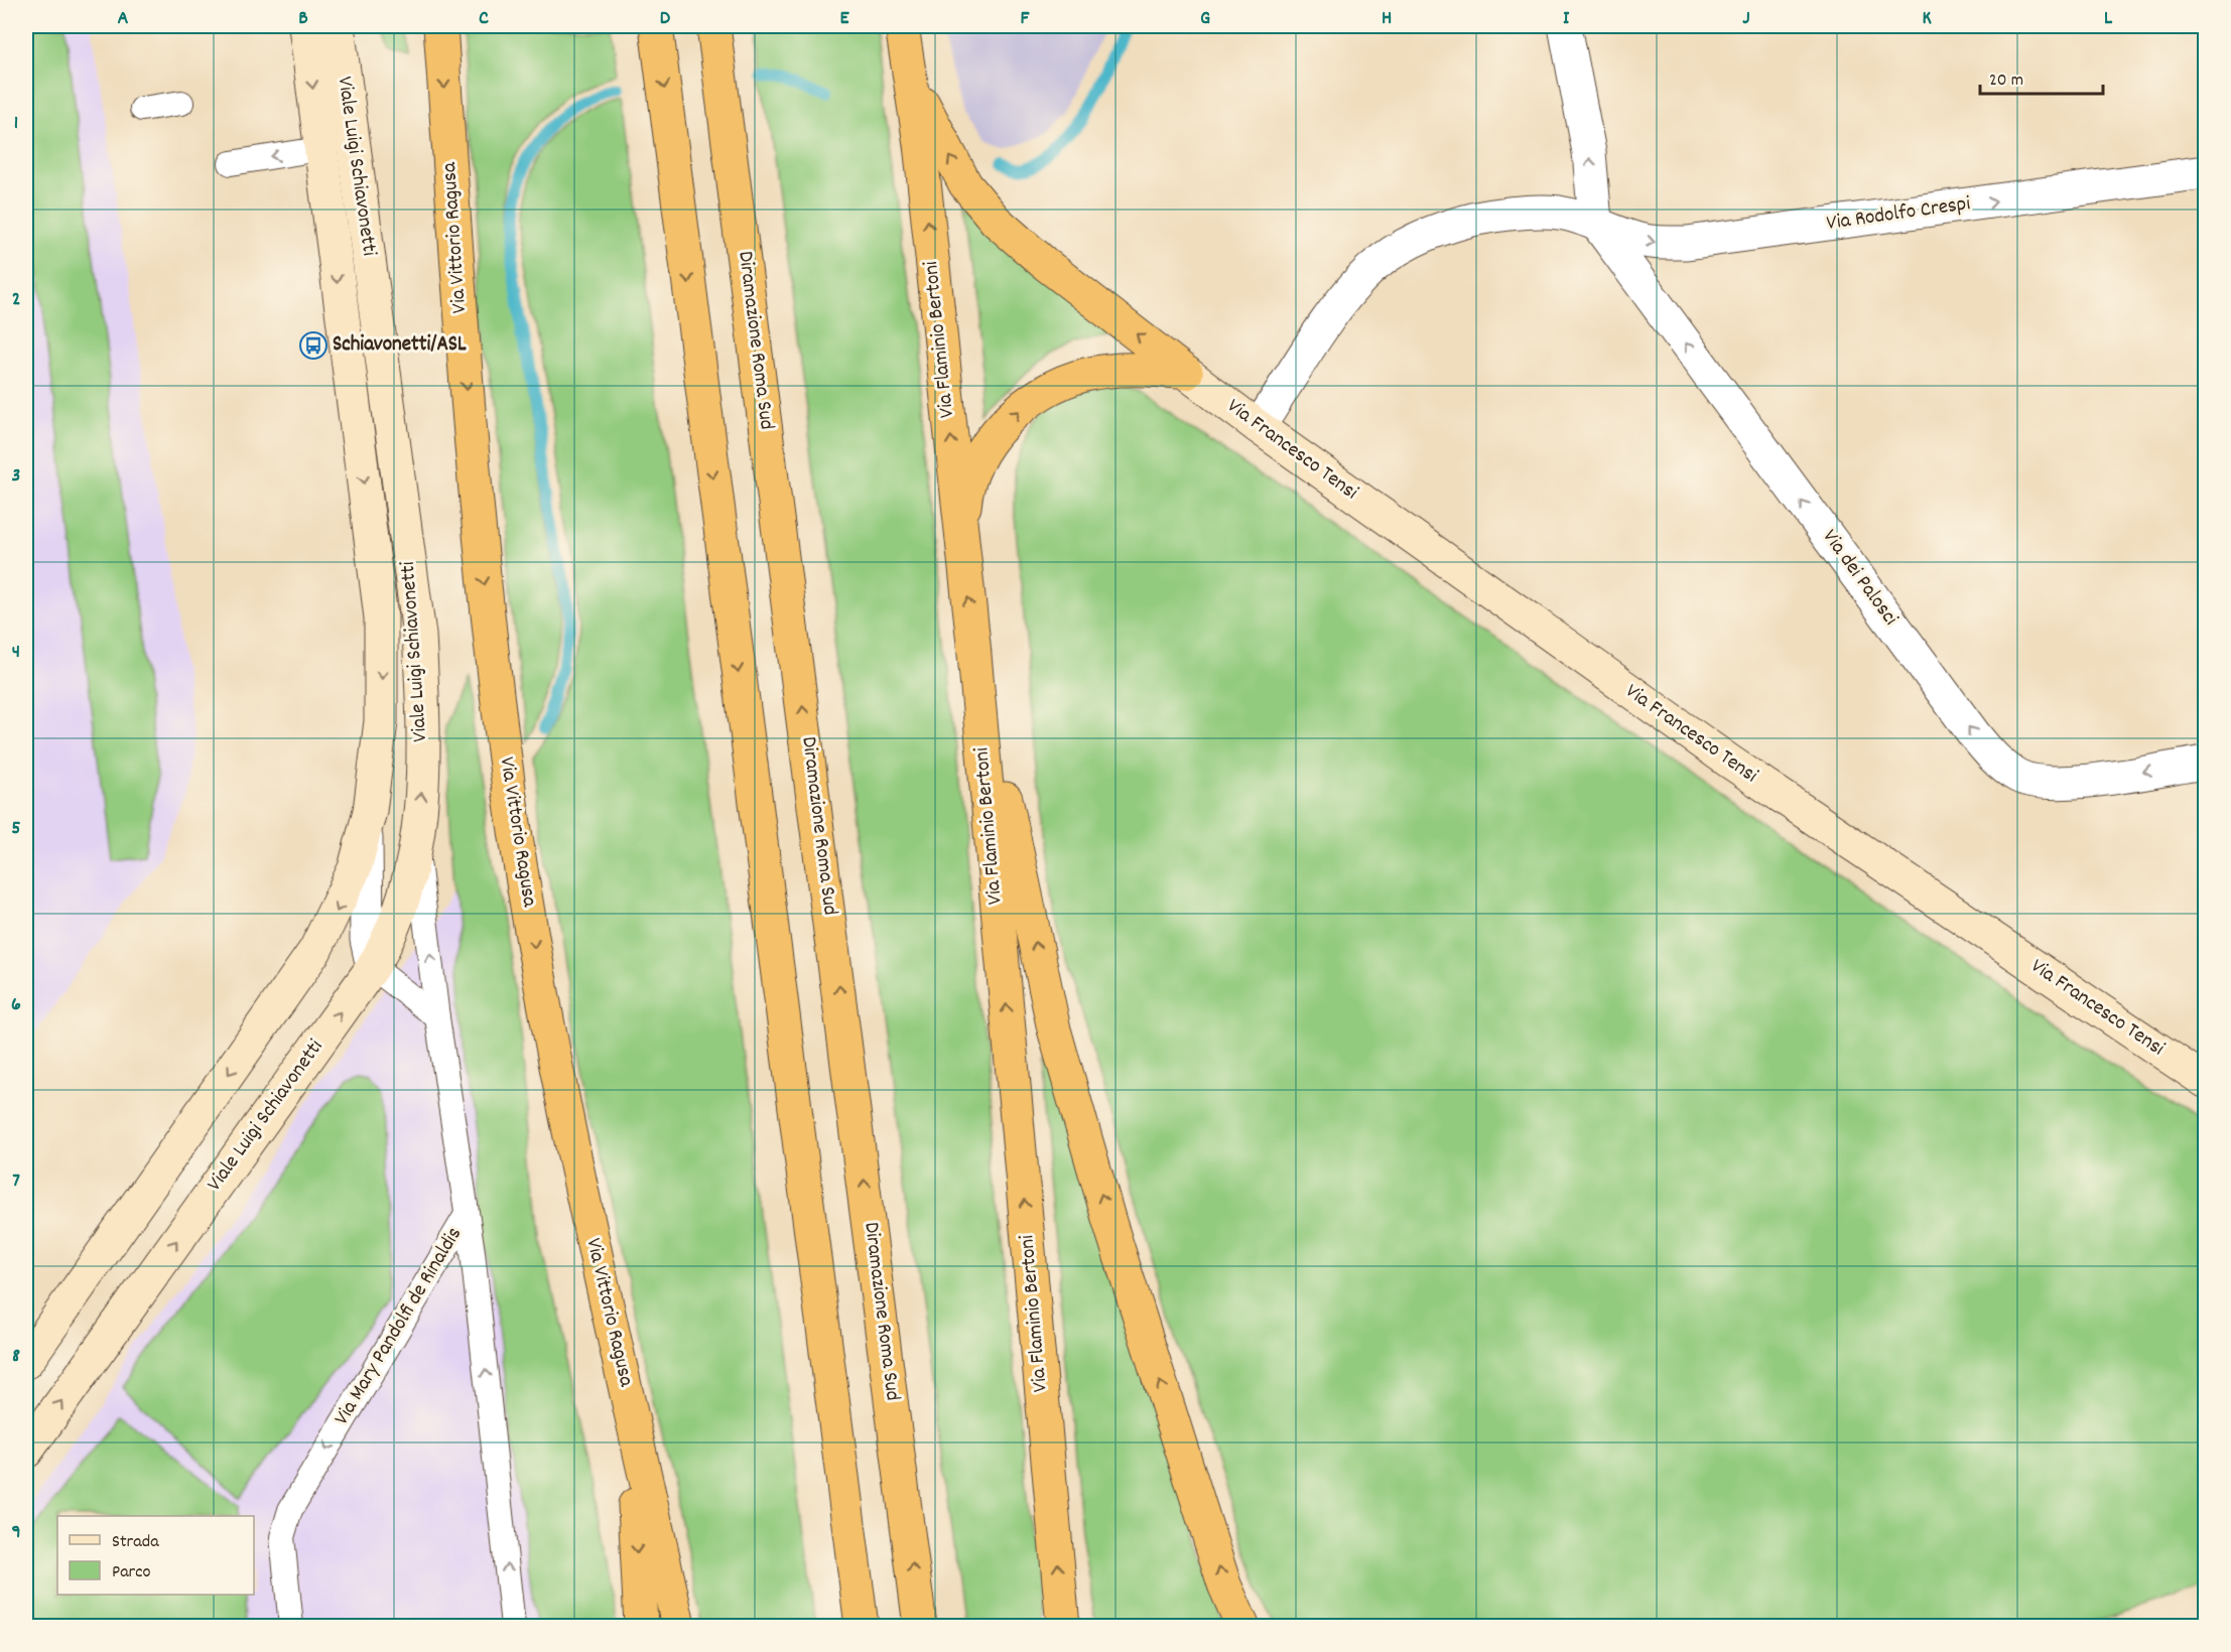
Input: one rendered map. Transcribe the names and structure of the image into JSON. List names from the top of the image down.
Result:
{
  "streets": {
    "highway": ["Via Vittorio Ragusa", "Via Flaminio Bertoni", "Diramazione Roma Sud"],
    "street": [
      "Viale Luigi Schiavonetti",
      "Via Rodolfo Crespi",
      "Via Francesco Tensi",
      "Via dei Palosci"
    ],
    "lane": ["Via Mary Pandolfi de Rinaldis"]
  },
  "crossings": [
    ["Viale Luigi Schiavonetti", "Via Mary Pandolfi de Rinaldis"],
    ["Via Rodolfo Crespi", "Via Francesco Tensi"],
    ["Via Rodolfo Crespi", "Via dei Palosci"]
  ],
  "one_way": ["Via Rodolfo Crespi", "Via dei Palosci"],
  "places": {
    "bus stop": ["Schiavonetti/ASL"]
  },
  "legend": ["Strada", "Parco"],
  "scale_bar": "20 m",
  "grid": {
    "columns": [
      "A",
      "B",
      "C",
      "D",
      "E",
      "F",
      "G",
      "H",
      "I",
      "J",
      "K",
      "L"
    ],
    "rows": [
      "1",
      "2",
      "3",
      "4",
      "5",
      "6",
      "7",
      "8",
      "9"
    ]
  }
}
